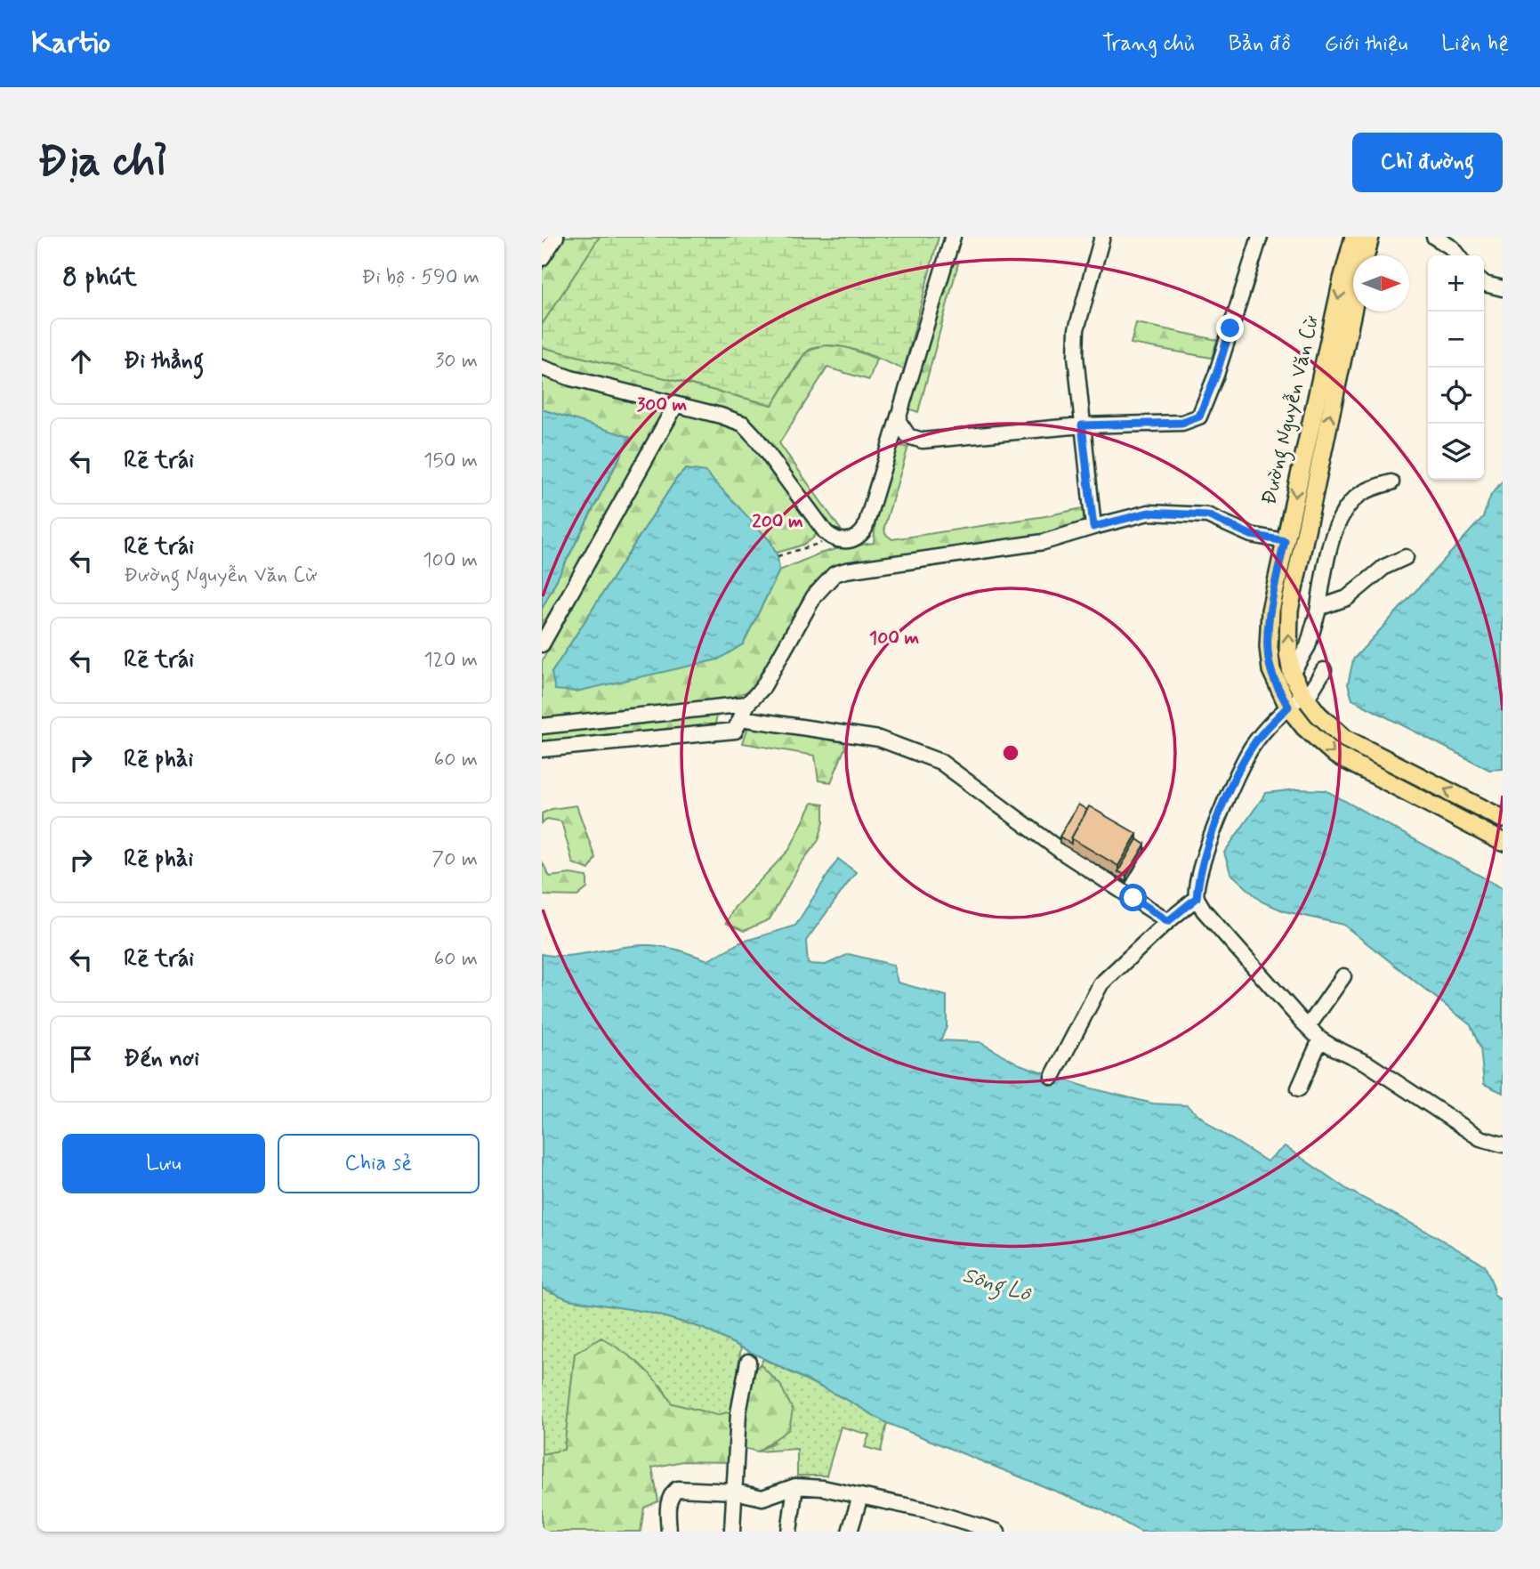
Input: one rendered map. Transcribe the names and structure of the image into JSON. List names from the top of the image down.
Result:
{
  "streets": {
    "main road": ["Đường Nguyễn Văn Cừ"]
  },
  "water": ["Sông Lô"],
  "north": "right",
  "page": {
    "header": "Kartio",
    "nav": [
      "Trang chủ",
      "Bản đồ",
      "Giới thiệu",
      "Liên hệ"
    ],
    "buttons": [
      "Chỉ đường",
      ["Lưu", "Chia sẻ"]
    ],
    "title": "Địa chỉ",
    "heading": ["8 phút", "Đi bộ · 590 m"],
    "map_buttons": ["+", "−"],
    "list": [
      ["Đi thẳng", "30 m"],
      ["Rẽ trái", "150 m"],
      ["Rẽ trái", "Đường Nguyễn Văn Cừ", "100 m"],
      ["Rẽ trái", "120 m"],
      ["Rẽ phải", "60 m"],
      ["Rẽ phải", "70 m"],
      ["Rẽ trái", "60 m"],
      "Đến nơi"
    ]
  },
  "rings": ["300 m", "200 m", "100 m"]
}
